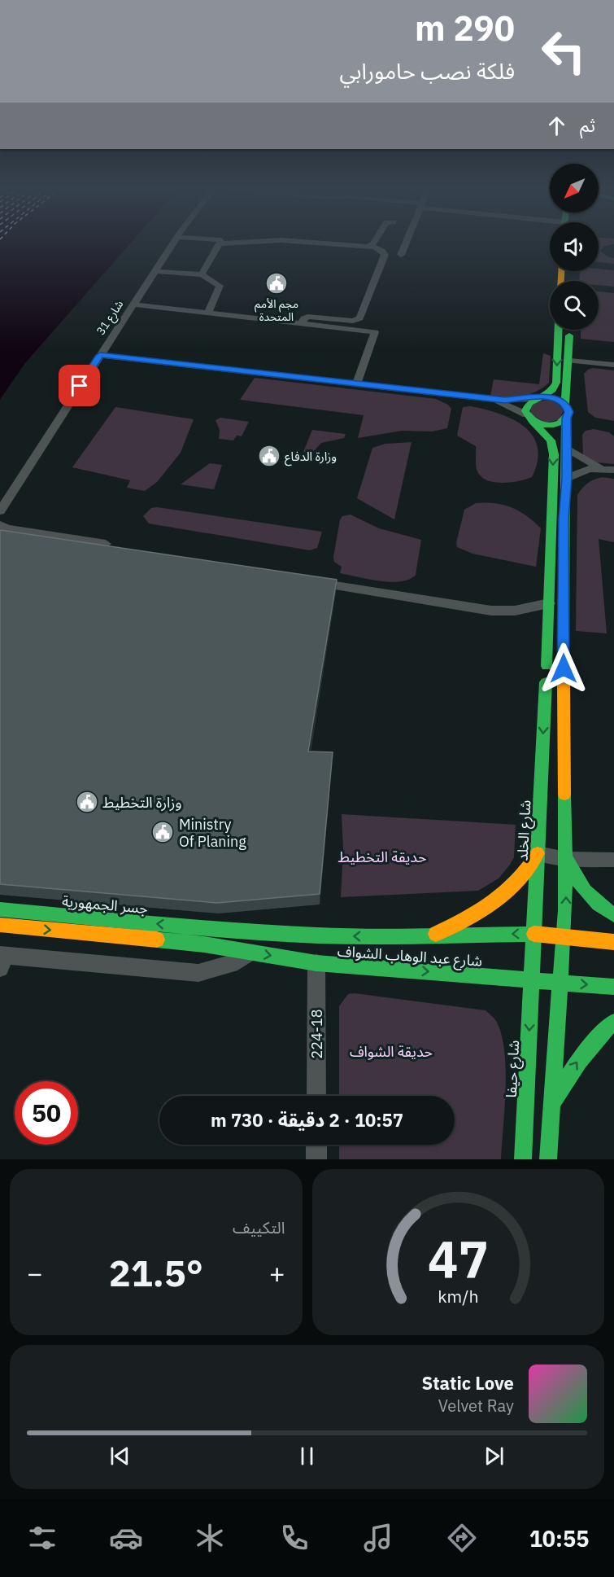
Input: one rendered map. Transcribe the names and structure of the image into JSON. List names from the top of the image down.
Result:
{
  "streets": {
    "main road": [
      "شارع الخلد",
      "جسر الجمهورية",
      "شارع عبد الوهاب الشواف",
      "شارع حيفا"
    ],
    "street": ["شارع 31", "224-18"]
  },
  "crossings": [
    ["شارع الخلد", "شارع عبد الوهاب الشواف"],
    ["شارع الخلد", "شارع حيفا"],
    ["جسر الجمهورية", "شارع عبد الوهاب الشواف"],
    ["شارع عبد الوهاب الشواف", "224-18"],
    ["شارع عبد الوهاب الشواف", "شارع حيفا"]
  ],
  "one_way": ["جسر الجمهورية"],
  "parks": ["حديقة التخطيط", "حديقة الشواف"],
  "places": {
    "public building": [
      "مجم الأمم المتحدة",
      "وزارة الدفاع",
      "وزارة التخطيط",
      "Ministry Of Planing"
    ]
  },
  "north": "bottom left",
  "page": {
    "turn": ["290 m", "فلكة نصب حامورابي"],
    "then": "ثم",
    "limit": "50",
    "trip": "10:57 · 2 دقيقة · 730 m",
    "tile": "التكييف",
    "heat": ["−", "21.5°", "+"],
    "song": ["Static Love", "Velvet Ray"],
    "tabs": "10:55",
    "gauge": ["47", "km/h"]
  }
}
